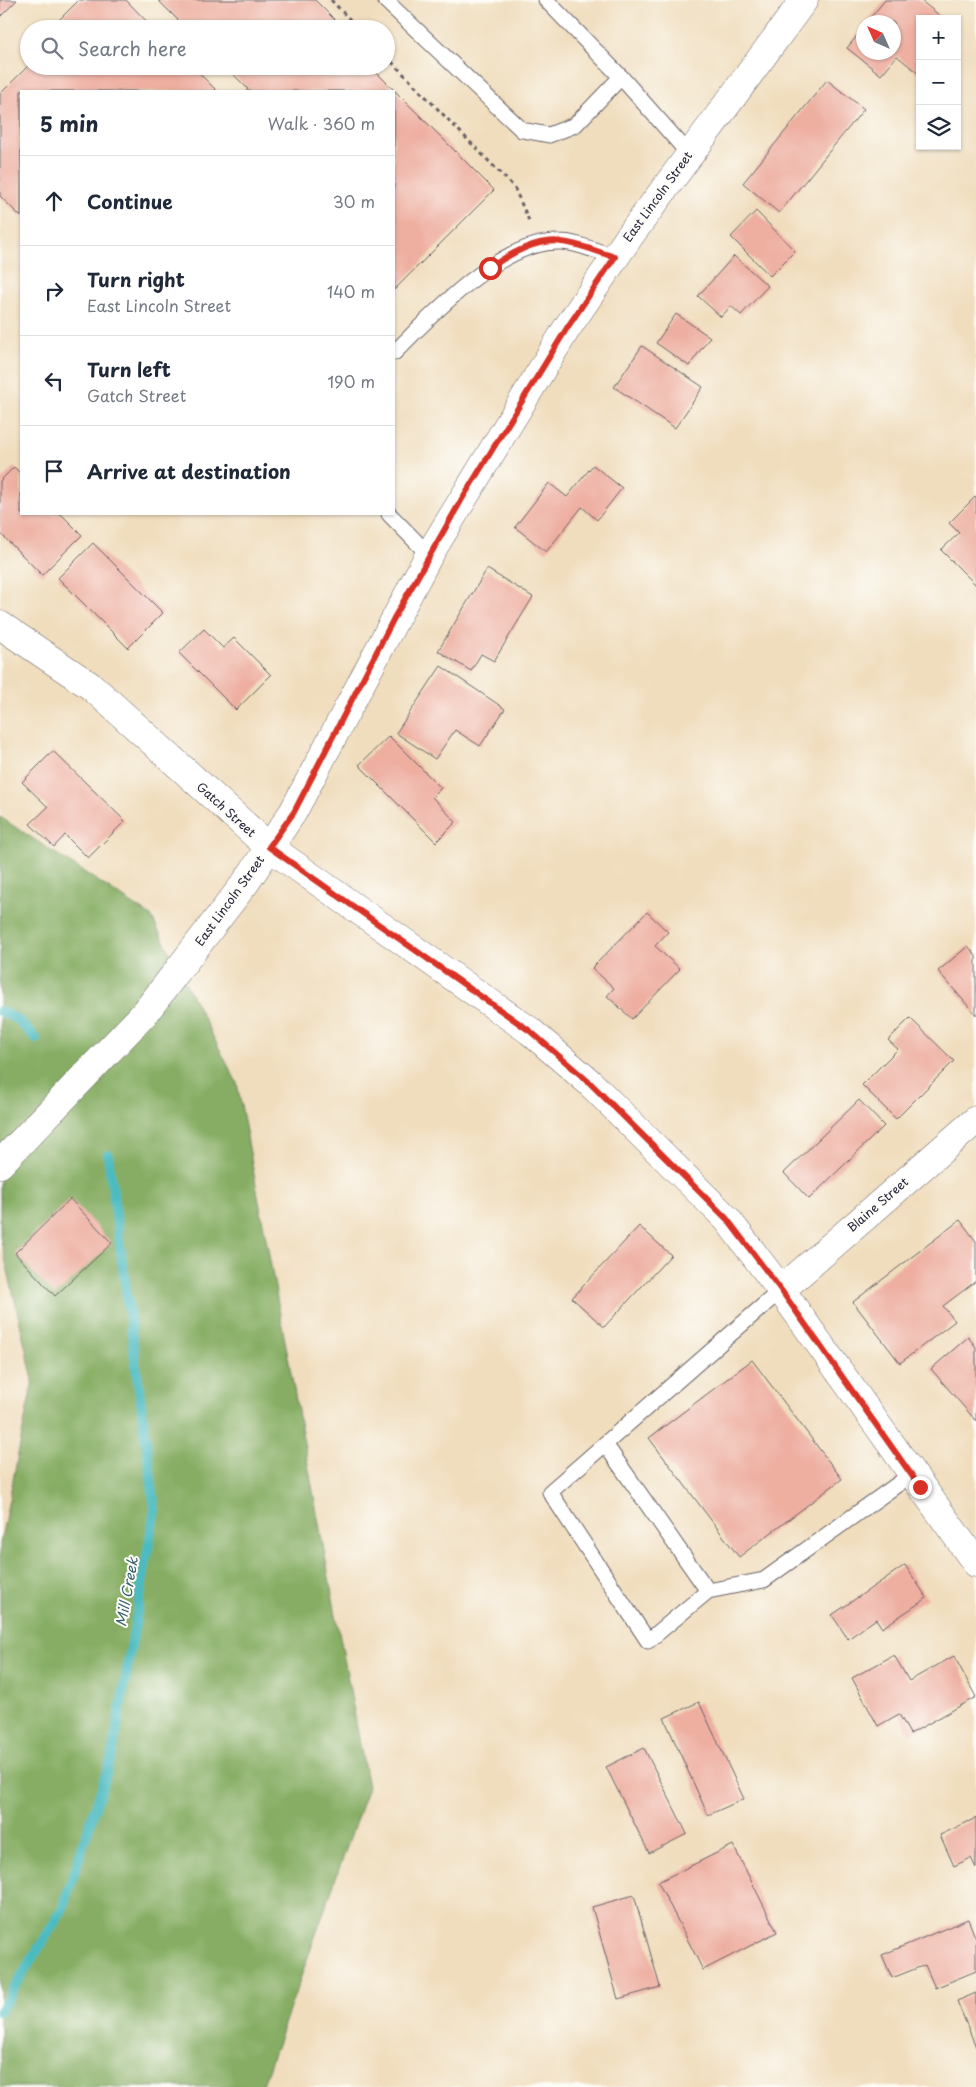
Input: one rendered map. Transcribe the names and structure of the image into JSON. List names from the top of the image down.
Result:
{
  "streets": {
    "street": ["East Lincoln Street", "Gatch Street", "Blaine Street"]
  },
  "crossings": [
    ["East Lincoln Street", "Gatch Street"],
    ["Gatch Street", "Blaine Street"]
  ],
  "water": ["Mill Creek"],
  "north": "top left",
  "page": {
    "map_buttons": ["+", "−"],
    "search": "Search here",
    "heading": ["5 min", "Walk · 360 m"],
    "list": [
      ["Continue", "30 m"],
      ["Turn right", "East Lincoln Street", "140 m"],
      ["Turn left", "Gatch Street", "190 m"],
      "Arrive at destination"
    ]
  }
}
